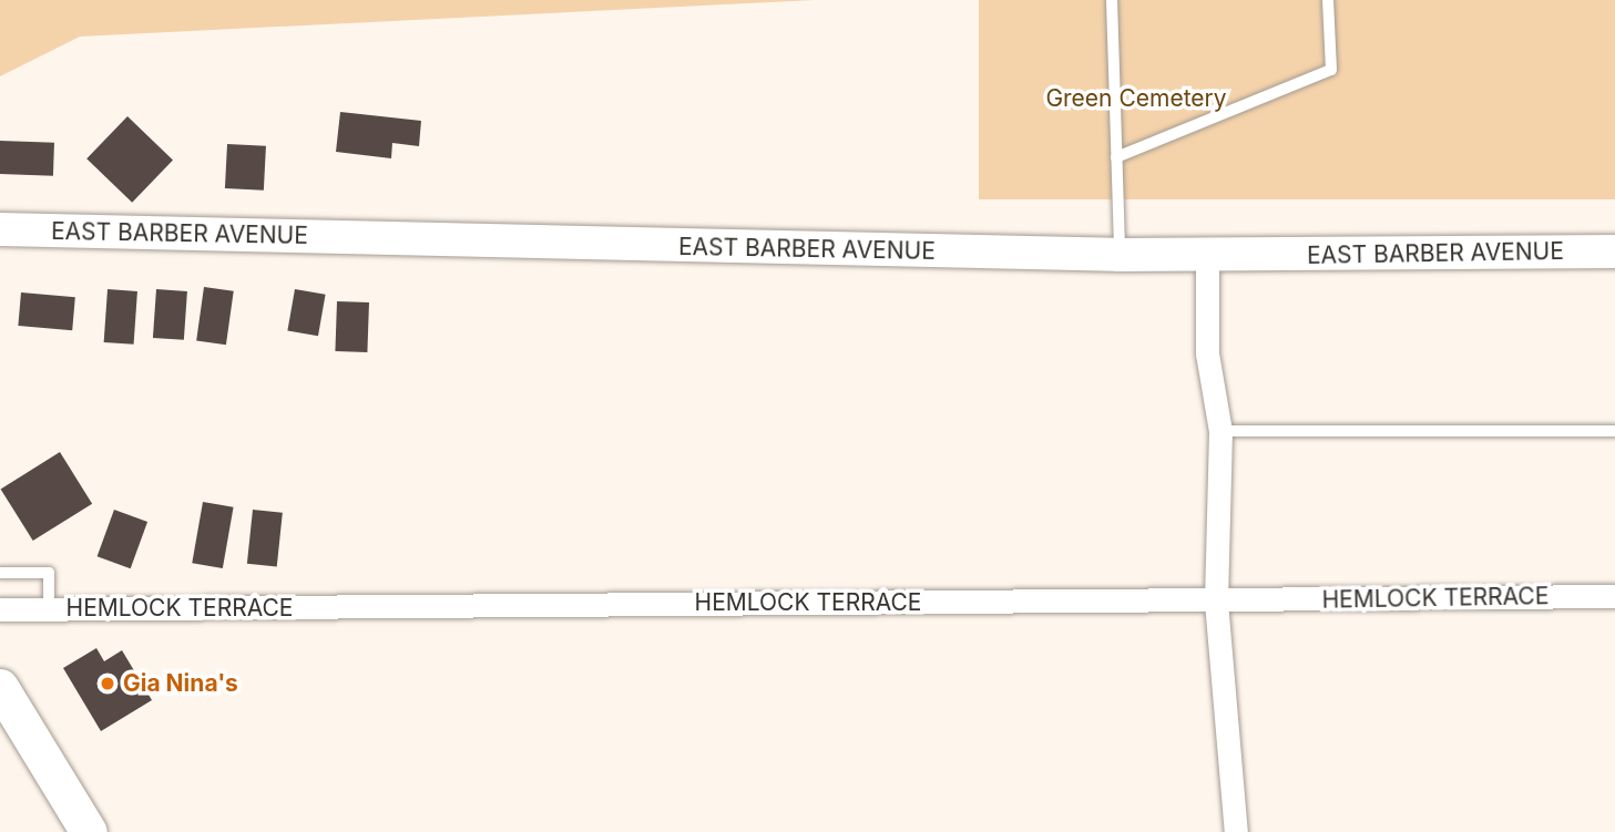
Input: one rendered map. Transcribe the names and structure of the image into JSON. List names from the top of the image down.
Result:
{
  "streets": {
    "street": ["EAST BARBER AVENUE", "HEMLOCK TERRACE"]
  },
  "parks": ["Green Cemetery"],
  "places": ["Gia Nina's"]
}
